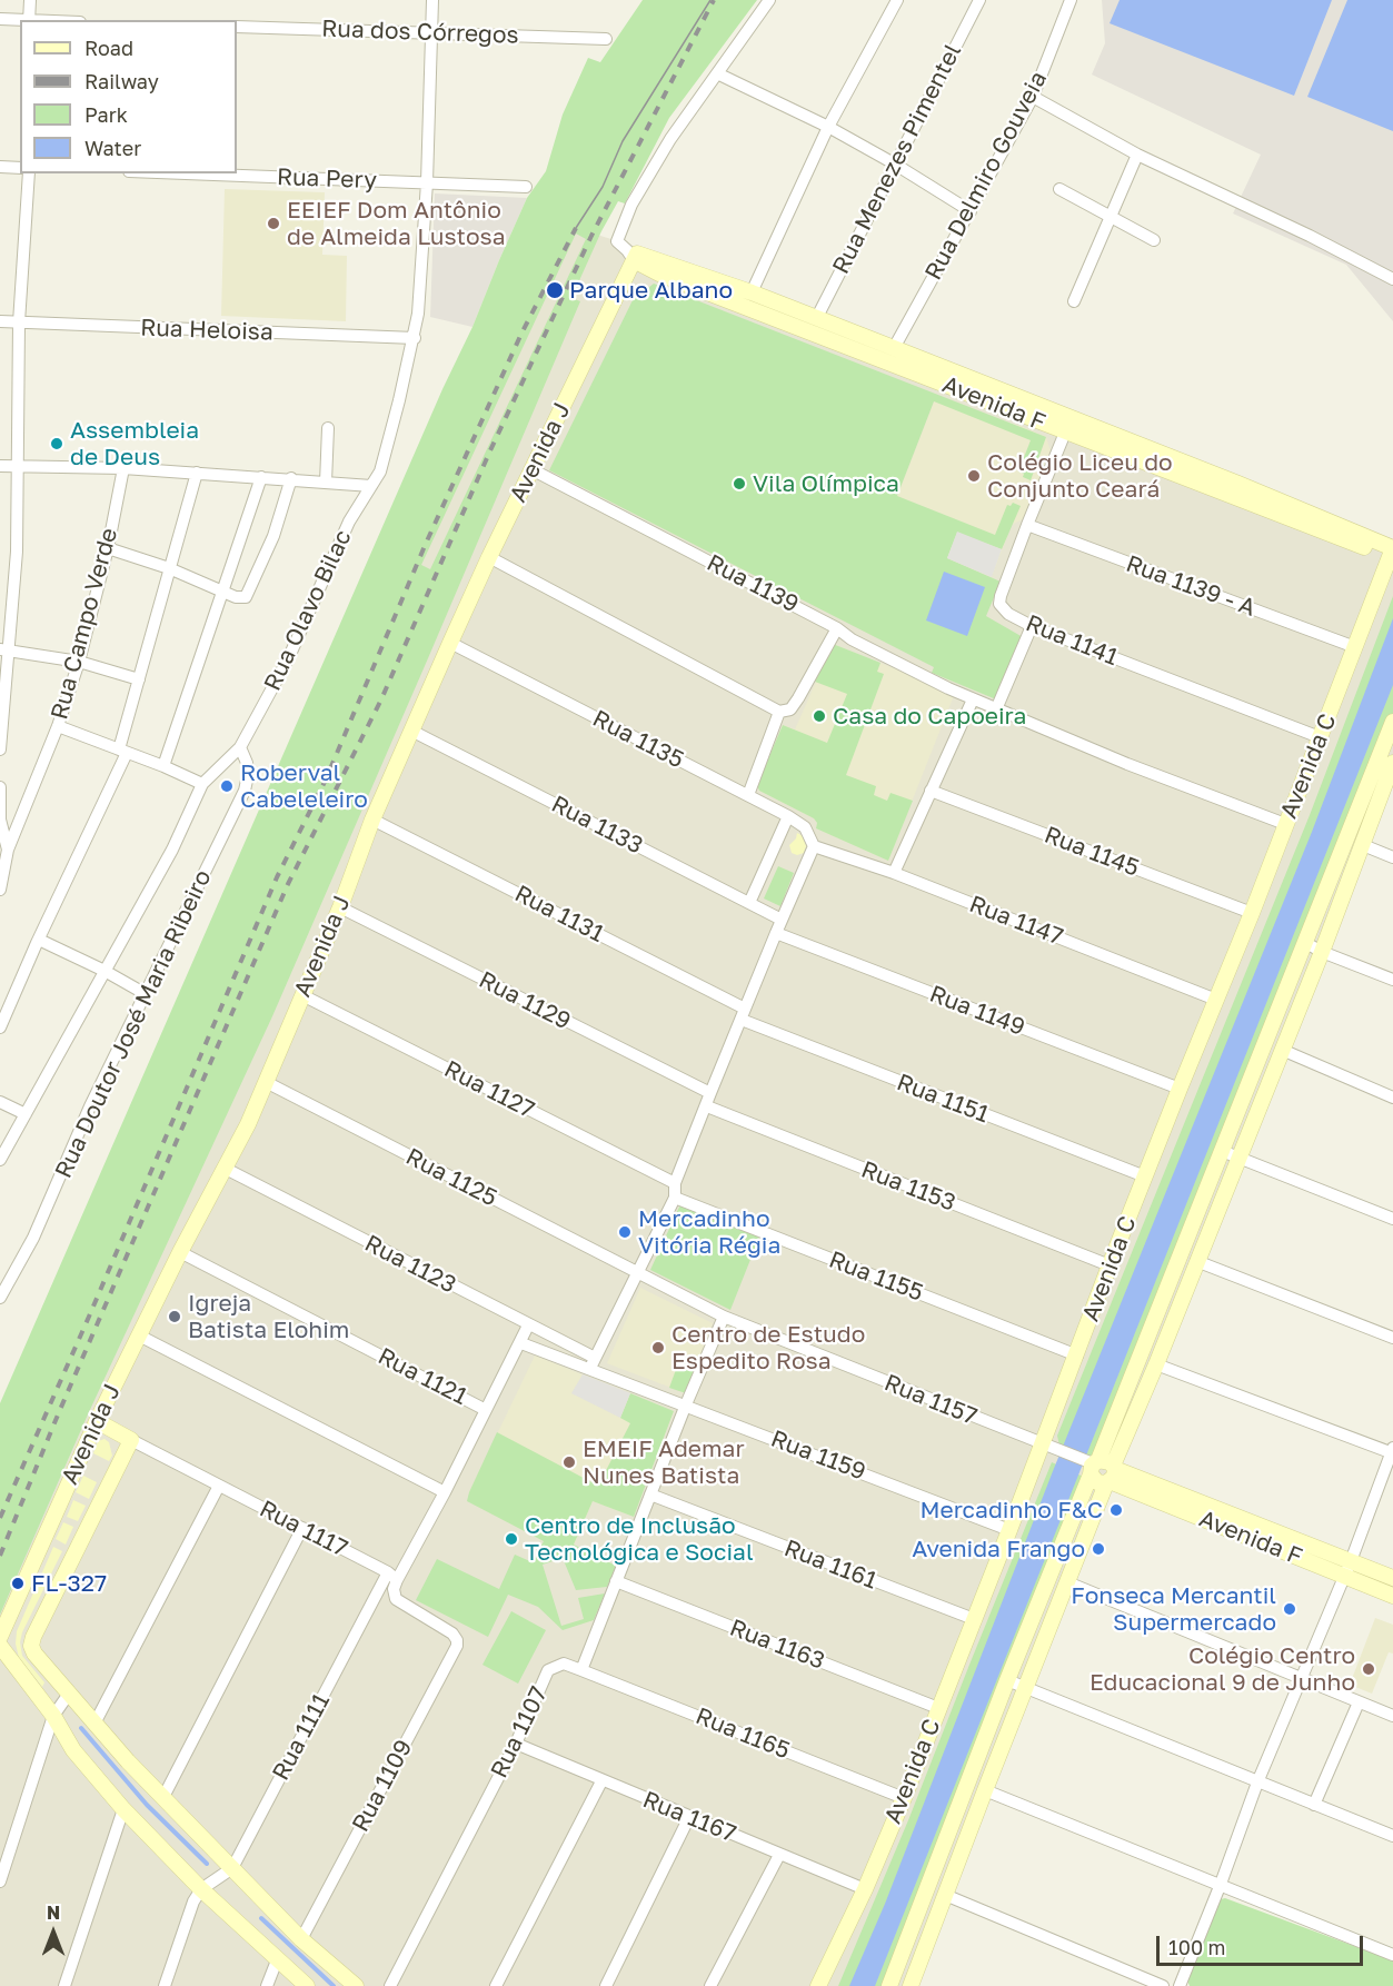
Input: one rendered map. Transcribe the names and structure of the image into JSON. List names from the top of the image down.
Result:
{
  "streets": {
    "street": [
      "Rua dos Córregos",
      "Rua Menezes Pimentel",
      "Rua Delmiro Gouveia",
      "Rua Pery",
      "Rua Heloisa",
      "Avenida F",
      "Avenida J",
      "Rua 1139",
      "Rua 1139 - A",
      "Rua Olavo Bilac",
      "Rua Campo Verde",
      "Rua 1141",
      "Rua 1135",
      "Avenida C",
      "Rua 1133",
      "Rua 1145",
      "Rua 1131",
      "Rua 1147",
      "Rua 1129",
      "Rua 1149",
      "Rua Doutor José Maria Ribeiro",
      "Rua 1127",
      "Rua 1151",
      "Rua 1125",
      "Rua 1153",
      "Rua 1123",
      "Rua 1155",
      "Rua 1121",
      "Rua 1157",
      "Rua 1159",
      "Rua 1117",
      "Rua 1161",
      "Rua 1163",
      "Rua 1107",
      "Rua 1165",
      "Rua 1111",
      "Rua 1109",
      "Rua 1167"
    ]
  },
  "crossings": [
    ["Rua dos Córregos", "Rua Olavo Bilac"],
    ["Rua Menezes Pimentel", "Avenida F"],
    ["Rua Delmiro Gouveia", "Avenida F"],
    ["Rua Pery", "Rua Olavo Bilac"],
    ["Rua Heloisa", "Rua Olavo Bilac"],
    ["Avenida F", "Avenida J"],
    ["Avenida F", "Rua 1141"],
    ["Avenida F", "Avenida C"],
    ["Avenida F", "Rua 1157"],
    ["Avenida J", "Rua 1139"],
    ["Avenida J", "Rua 1135"],
    ["Avenida J", "Rua 1133"],
    ["Avenida J", "Rua 1131"],
    ["Avenida J", "Rua 1129"],
    ["Avenida J", "Rua 1127"],
    ["Avenida J", "Rua 1125"],
    ["Avenida J", "Rua 1123"],
    ["Avenida J", "Rua 1121"],
    ["Rua 1139", "Avenida C"],
    ["Rua 1139 - A", "Rua 1141"],
    ["Rua 1139 - A", "Avenida C"],
    ["Rua Olavo Bilac", "Rua Doutor José Maria Ribeiro"],
    ["Rua 1141", "Avenida C"],
    ["Rua 1135", "Rua 1147"],
    ["Avenida C", "Rua 1145"],
    ["Avenida C", "Rua 1147"],
    ["Avenida C", "Rua 1149"],
    ["Avenida C", "Rua 1151"],
    ["Avenida C", "Rua 1153"],
    ["Avenida C", "Rua 1155"],
    ["Avenida C", "Rua 1157"],
    ["Avenida C", "Rua 1159"],
    ["Avenida C", "Rua 1161"],
    ["Avenida C", "Rua 1163"],
    ["Avenida C", "Rua 1165"],
    ["Avenida C", "Rua 1167"],
    ["Rua 1131", "Rua 1151"],
    ["Rua 1125", "Rua 1157"],
    ["Rua 1123", "Rua 1159"],
    ["Rua 1123", "Rua 1111"],
    ["Rua 1121", "Rua 1111"],
    ["Rua 1159", "Rua 1111"],
    ["Rua 1117", "Rua 1111"],
    ["Rua 1117", "Rua 1109"],
    ["Rua 1107", "Rua 1165"],
    ["Rua 1107", "Rua 1167"],
    ["Rua 1111", "Rua 1109"]
  ],
  "places": [
    "EEIEF Dom Antônio de Almeida Lustosa",
    "Parque Albano",
    "Assembleia de Deus",
    "Colégio Liceu do Conjunto Ceará",
    "Vila Olímpica",
    "Casa do Capoeira",
    "Roberval Cabeleleiro",
    "Mercadinho Vitória Régia",
    "Igreja Batista Elohim",
    "Centro de Estudo Espedito Rosa",
    "EMEIF Ademar Nunes Batista",
    "Mercadinho F&C",
    "Centro de Inclusão Tecnológica e Social",
    "Avenida Frango",
    "FL-327",
    "Fonseca Mercantil Supermercado",
    "Colégio Centro Educacional 9 de Junho"
  ],
  "legend": [
    "Road",
    "Railway",
    "Park",
    "Water"
  ],
  "scale_bar": "100 m",
  "north": "top"
}
